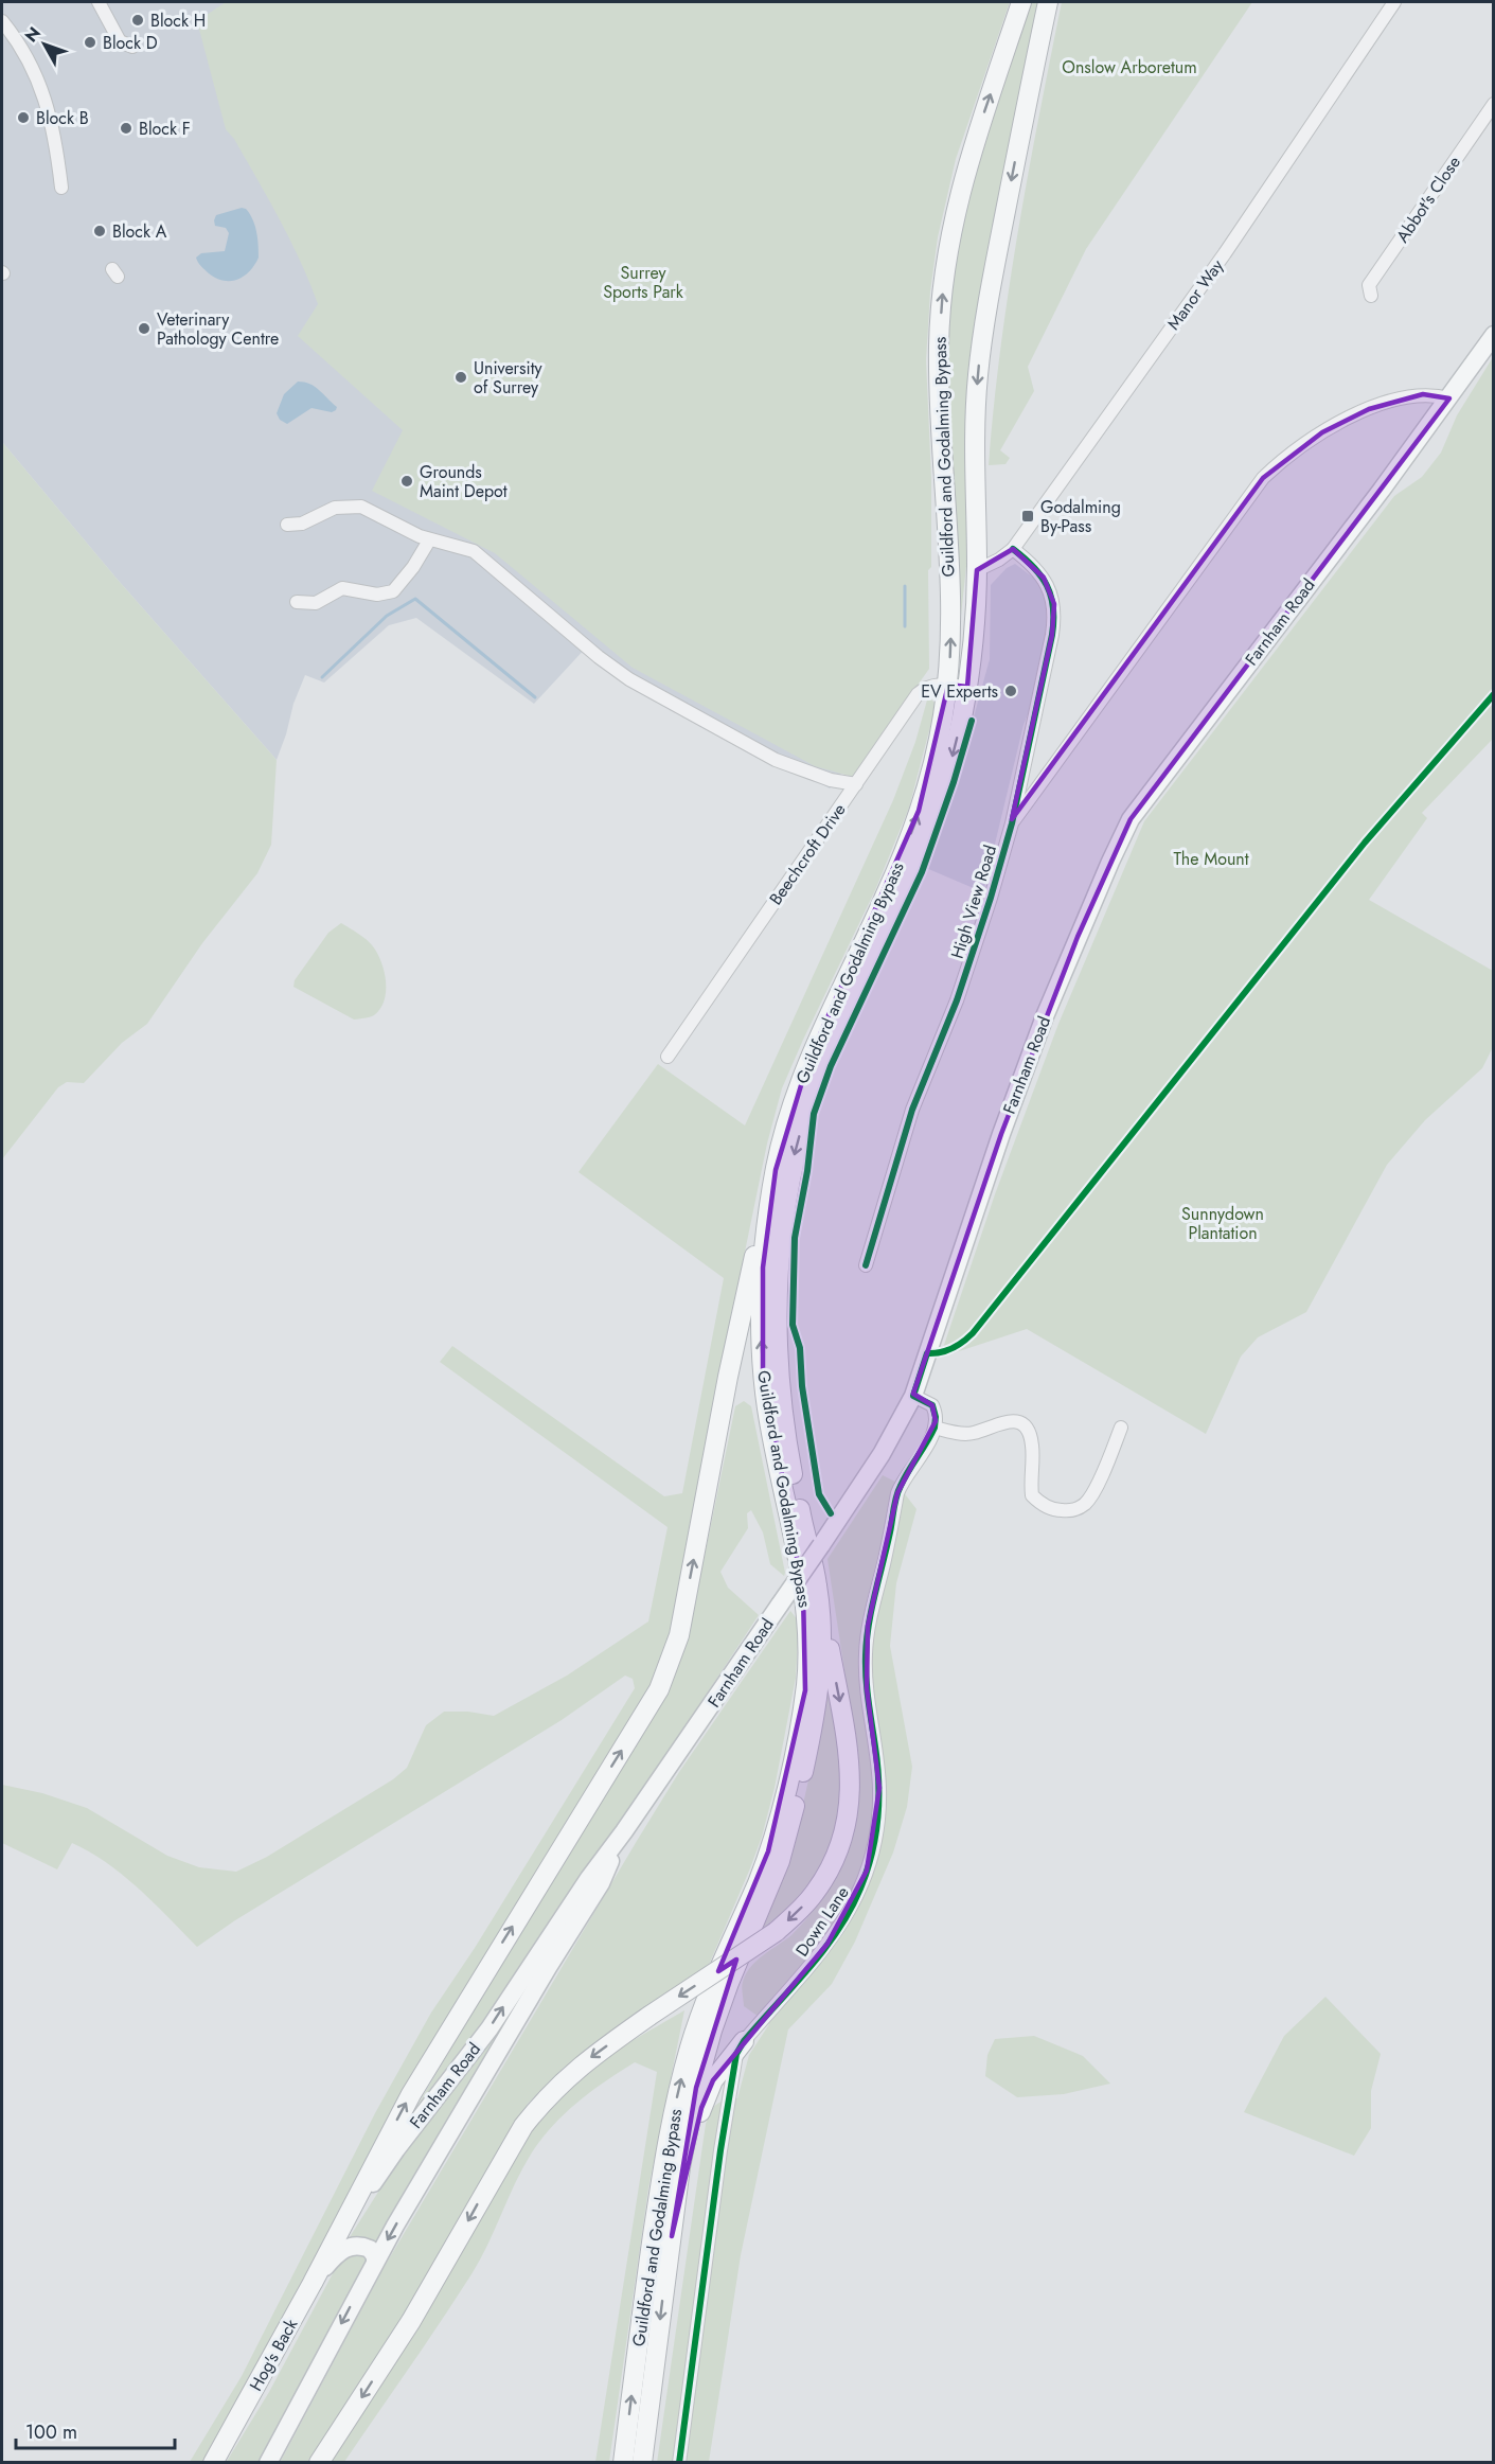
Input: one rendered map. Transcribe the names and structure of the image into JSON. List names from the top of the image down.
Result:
{
  "streets": {
    "highway": ["Guildford and Godalming Bypass", "Hog's Back"],
    "main road": ["Farnham Road"],
    "street": [
      "Abbot's Close",
      "Manor Way",
      "Beechcroft Drive",
      "High View Road",
      "Down Lane"
    ]
  },
  "crossings": [
    ["Manor Way", "Guildford and Godalming Bypass"],
    ["Manor Way", "High View Road"],
    ["Guildford and Godalming Bypass", "Beechcroft Drive"],
    ["Guildford and Godalming Bypass", "Hog's Back"],
    ["Farnham Road", "High View Road"],
    ["Farnham Road", "Hog's Back"]
  ],
  "parks": [
    "Onslow Arboretum",
    "Surrey Sports Park",
    "The Mount",
    "Sunnydown Plantation"
  ],
  "places": {
    "other": [
      "Block H",
      "Block D",
      "Block B",
      "Block F",
      "Block A",
      "Veterinary Pathology Centre",
      "University of Surrey",
      "Grounds Maint Depot",
      "EV Experts"
    ],
    "transit": ["Godalming By-Pass"]
  },
  "scale_bar": "100 m",
  "north": "top left"
}
